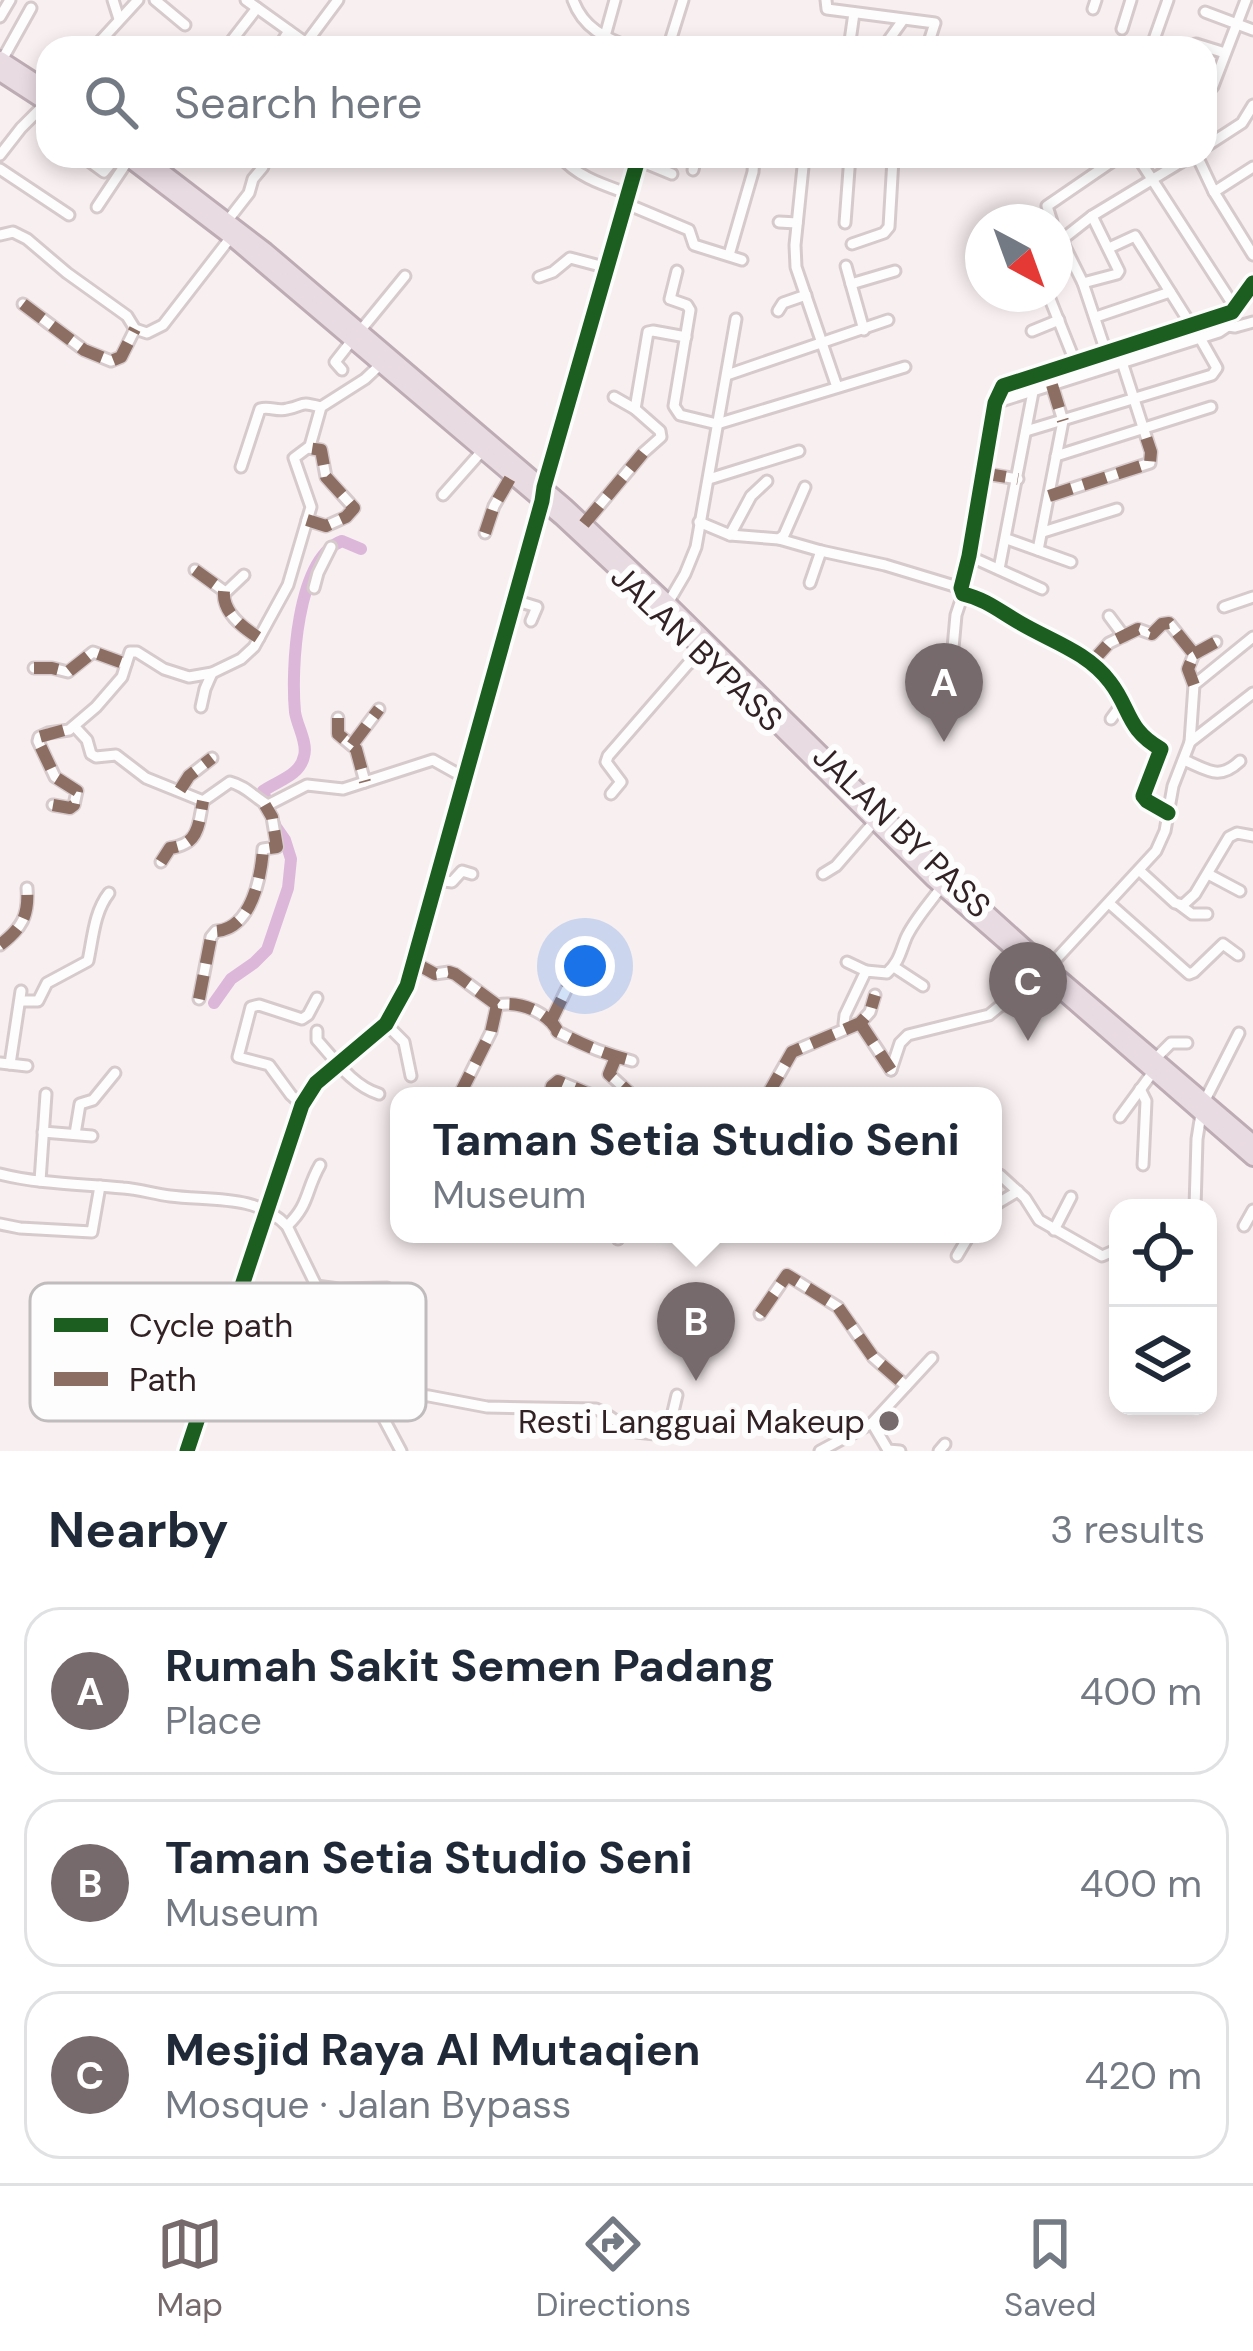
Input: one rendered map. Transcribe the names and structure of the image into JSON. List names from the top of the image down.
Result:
{
  "streets": {
    "highway": ["JALAN BYPASS", "JALAN BY PASS"]
  },
  "crossings": [
    ["JALAN BYPASS", "JALAN BY PASS"]
  ],
  "places": ["Resti Langguai Makeup"],
  "legend": ["Cycle path", "Path"],
  "north": "bottom right",
  "page": {
    "search": "Search here",
    "pins": ["A", "C", "B"],
    "popup": ["Taman Setia Studio Seni", "Museum"],
    "heading": ["Nearby", "3 results"],
    "list": [
      {
        "mark": "A",
        "name": "Rumah Sakit Semen Padang",
        "note": "Place",
        "value": "400 m"
      },
      {
        "mark": "B",
        "name": "Taman Setia Studio Seni",
        "note": "Museum",
        "value": "400 m"
      },
      {
        "mark": "C",
        "name": "Mesjid Raya Al Mutaqien",
        "note": "Mosque · Jalan Bypass",
        "value": "420 m"
      }
    ],
    "nav": ["Map", "Directions", "Saved"]
  }
}
